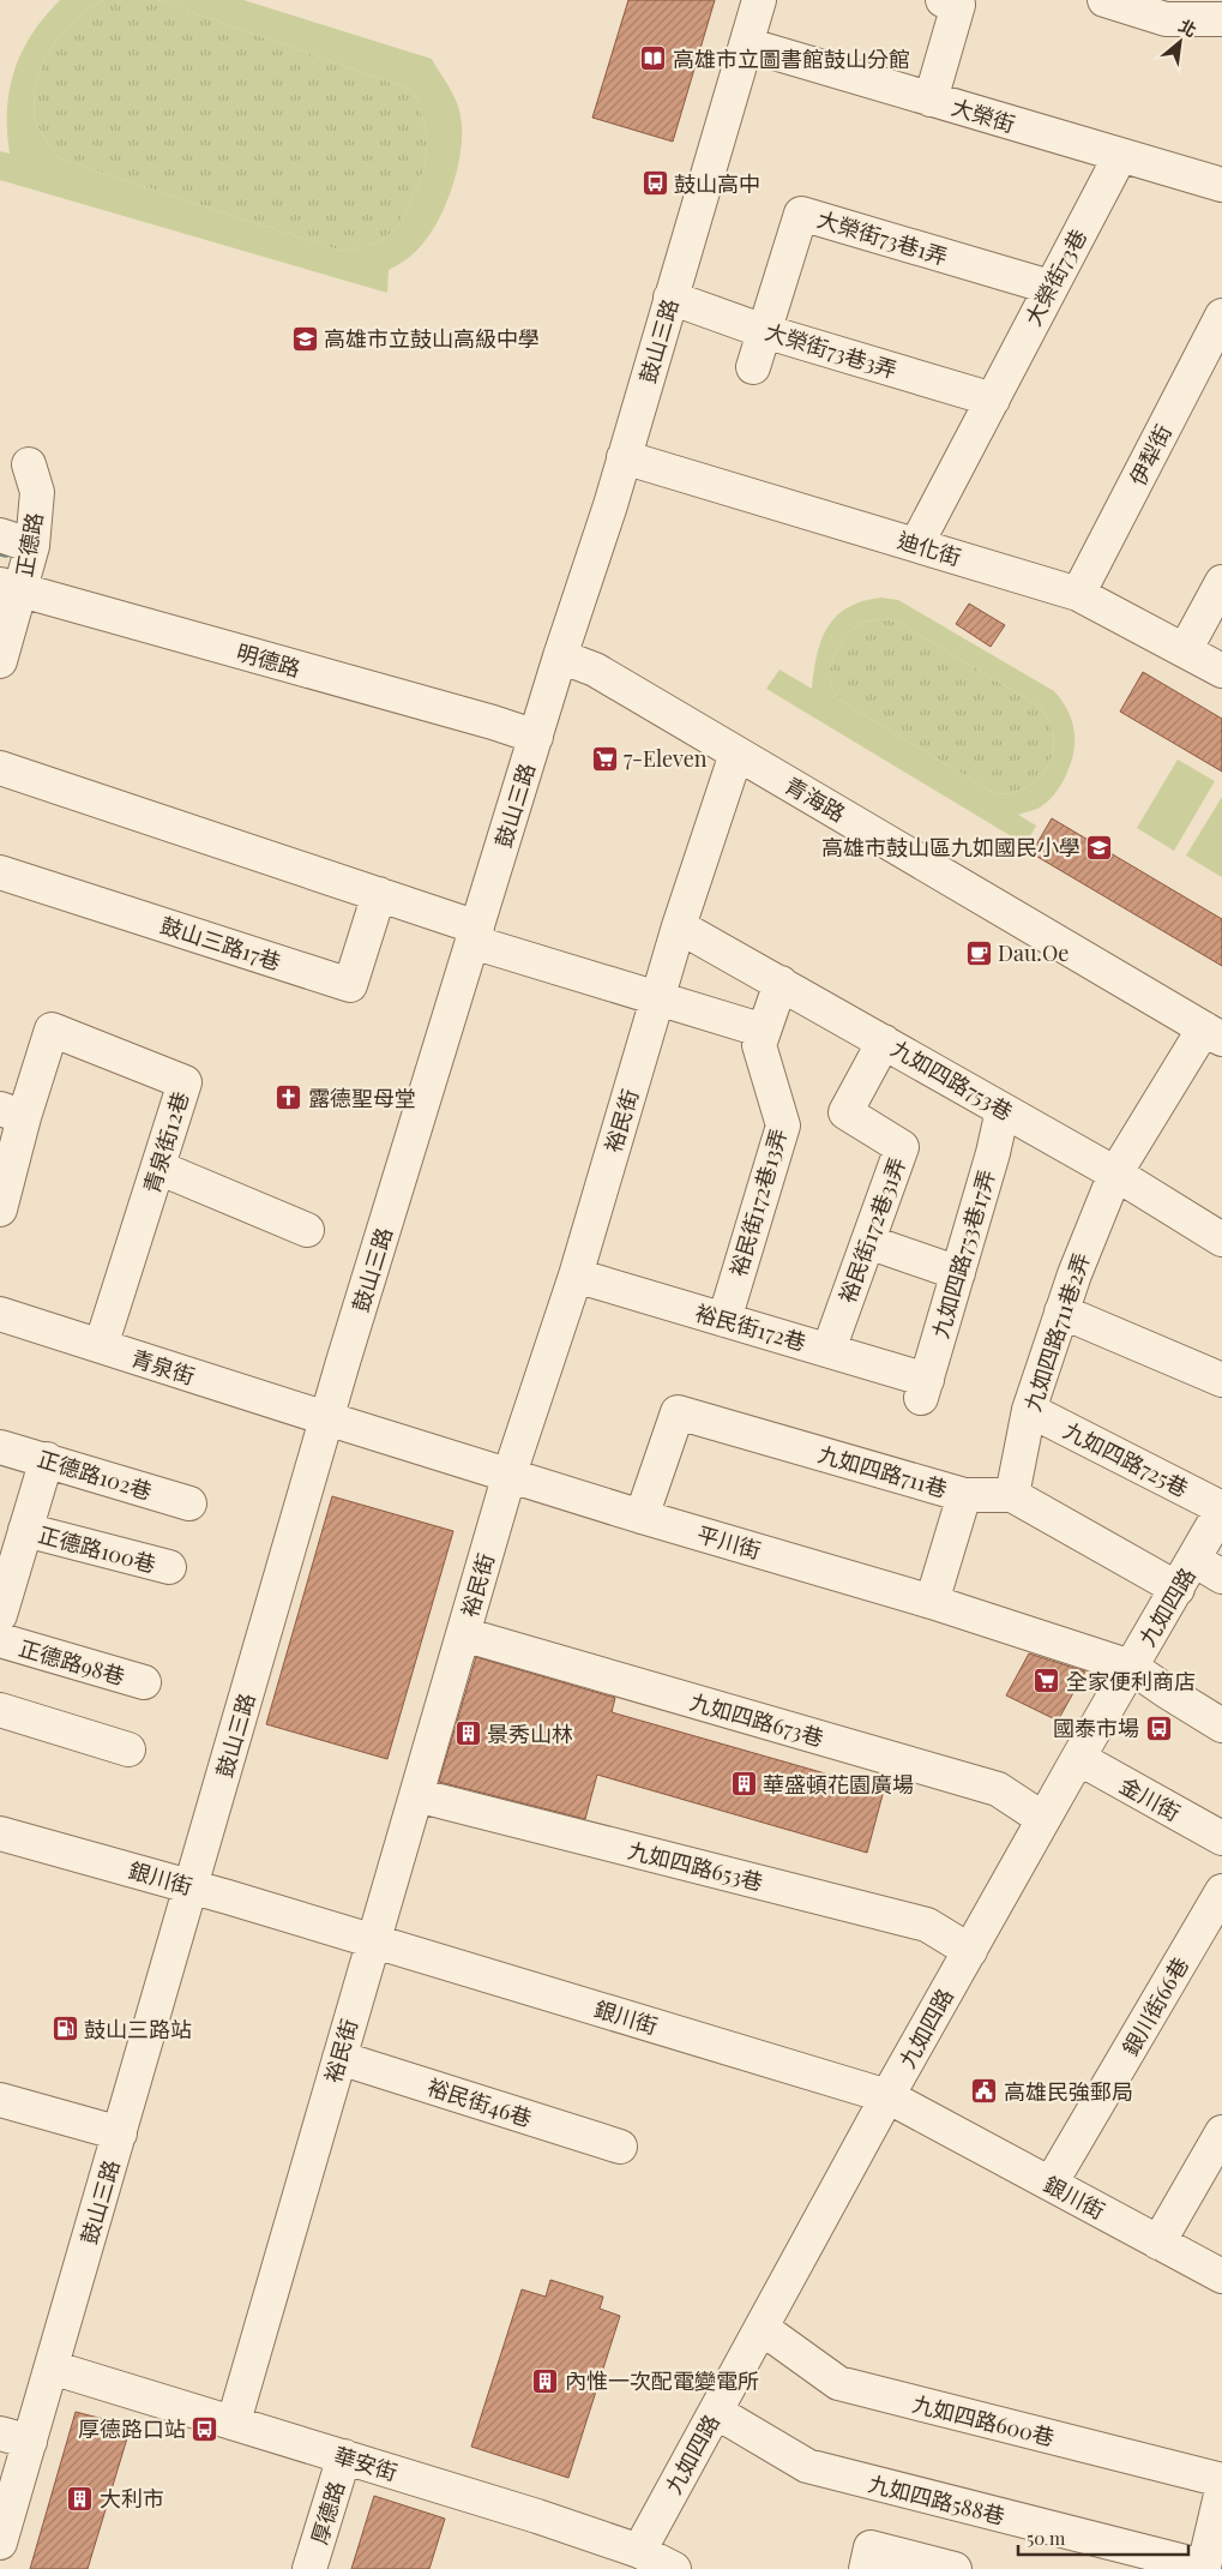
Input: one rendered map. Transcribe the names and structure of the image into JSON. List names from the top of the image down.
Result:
{
  "streets": {
    "street": [
      "大榮街",
      "大榮街73巷1弄",
      "大榮街73巷",
      "鼓山三路",
      "大榮街73巷3弄",
      "伊犁街",
      "正德路",
      "迪化街",
      "明德路",
      "青海路",
      "鼓山三路17巷",
      "九如四路753巷",
      "裕民街",
      "青泉街12巷",
      "裕民街172巷13弄",
      "裕民街172巷31弄",
      "九如四路753巷17弄",
      "裕民街172巷",
      "九如四路711巷2弄",
      "青泉街",
      "九如四路725巷",
      "九如四路711巷",
      "正德路102巷",
      "平川街",
      "正德路100巷",
      "九如四路",
      "正德路98巷",
      "九如四路673巷",
      "金川街",
      "九如四路653巷",
      "銀川街",
      "銀川街66巷",
      "裕民街46巷",
      "九如四路600巷",
      "華安街",
      "九如四路588巷",
      "厚德路"
    ]
  },
  "crossings": [
    ["大榮街", "大榮街73巷"],
    ["大榮街", "鼓山三路"],
    ["大榮街73巷1弄", "大榮街73巷"],
    ["大榮街73巷1弄", "大榮街73巷3弄"],
    ["大榮街73巷", "大榮街73巷3弄"],
    ["大榮街73巷", "迪化街"],
    ["鼓山三路", "大榮街73巷3弄"],
    ["鼓山三路", "迪化街"],
    ["鼓山三路", "明德路"],
    ["鼓山三路", "青海路"],
    ["鼓山三路", "青泉街"],
    ["鼓山三路", "平川街"],
    ["鼓山三路", "銀川街"],
    ["鼓山三路", "華安街"],
    ["伊犁街", "迪化街"],
    ["正德路", "明德路"],
    ["青海路", "裕民街"],
    ["青海路", "九如四路711巷2弄"],
    ["九如四路753巷", "裕民街"],
    ["九如四路753巷", "裕民街172巷13弄"],
    ["九如四路753巷", "裕民街172巷31弄"],
    ["九如四路753巷", "九如四路753巷17弄"],
    ["九如四路753巷", "九如四路711巷2弄"],
    ["裕民街", "裕民街172巷"],
    ["裕民街", "平川街"],
    ["裕民街", "九如四路673巷"],
    ["裕民街", "九如四路653巷"],
    ["裕民街", "銀川街"],
    ["裕民街", "裕民街46巷"],
    ["裕民街", "華安街"],
    ["青泉街12巷", "青泉街"],
    ["裕民街172巷13弄", "裕民街172巷"],
    ["裕民街172巷31弄", "裕民街172巷"],
    ["九如四路753巷17弄", "裕民街172巷"],
    ["九如四路711巷2弄", "九如四路725巷"],
    ["九如四路711巷2弄", "九如四路711巷"],
    ["青泉街", "平川街"],
    ["九如四路725巷", "九如四路"],
    ["九如四路711巷", "平川街"],
    ["九如四路711巷", "九如四路"],
    ["平川街", "九如四路"],
    ["九如四路", "九如四路673巷"],
    ["九如四路", "金川街"],
    ["九如四路", "九如四路653巷"],
    ["九如四路", "銀川街"],
    ["九如四路", "九如四路600巷"],
    ["九如四路", "華安街"],
    ["九如四路", "九如四路588巷"],
    ["銀川街", "銀川街66巷"],
    ["華安街", "厚德路"]
  ],
  "places": {
    "library": ["高雄市立圖書館鼓山分館"],
    "bus stop": ["鼓山高中", "國泰市場", "厚德路口站"],
    "school or university": ["高雄市立鼓山高級中學", "高雄市鼓山區九如國民小學"],
    "supermarket": ["7-Eleven", "全家便利商店"],
    "cafe": ["Dau.Oe"],
    "church": ["露德聖母堂"],
    "building": [
      "景秀山林",
      "華盛頓花園廣場",
      "內惟一次配電變電所",
      "大利市"
    ],
    "fuel station": ["鼓山三路站"],
    "public building": ["高雄民強郵局"]
  },
  "scale_bar": "50 m",
  "north": "top right"
}
